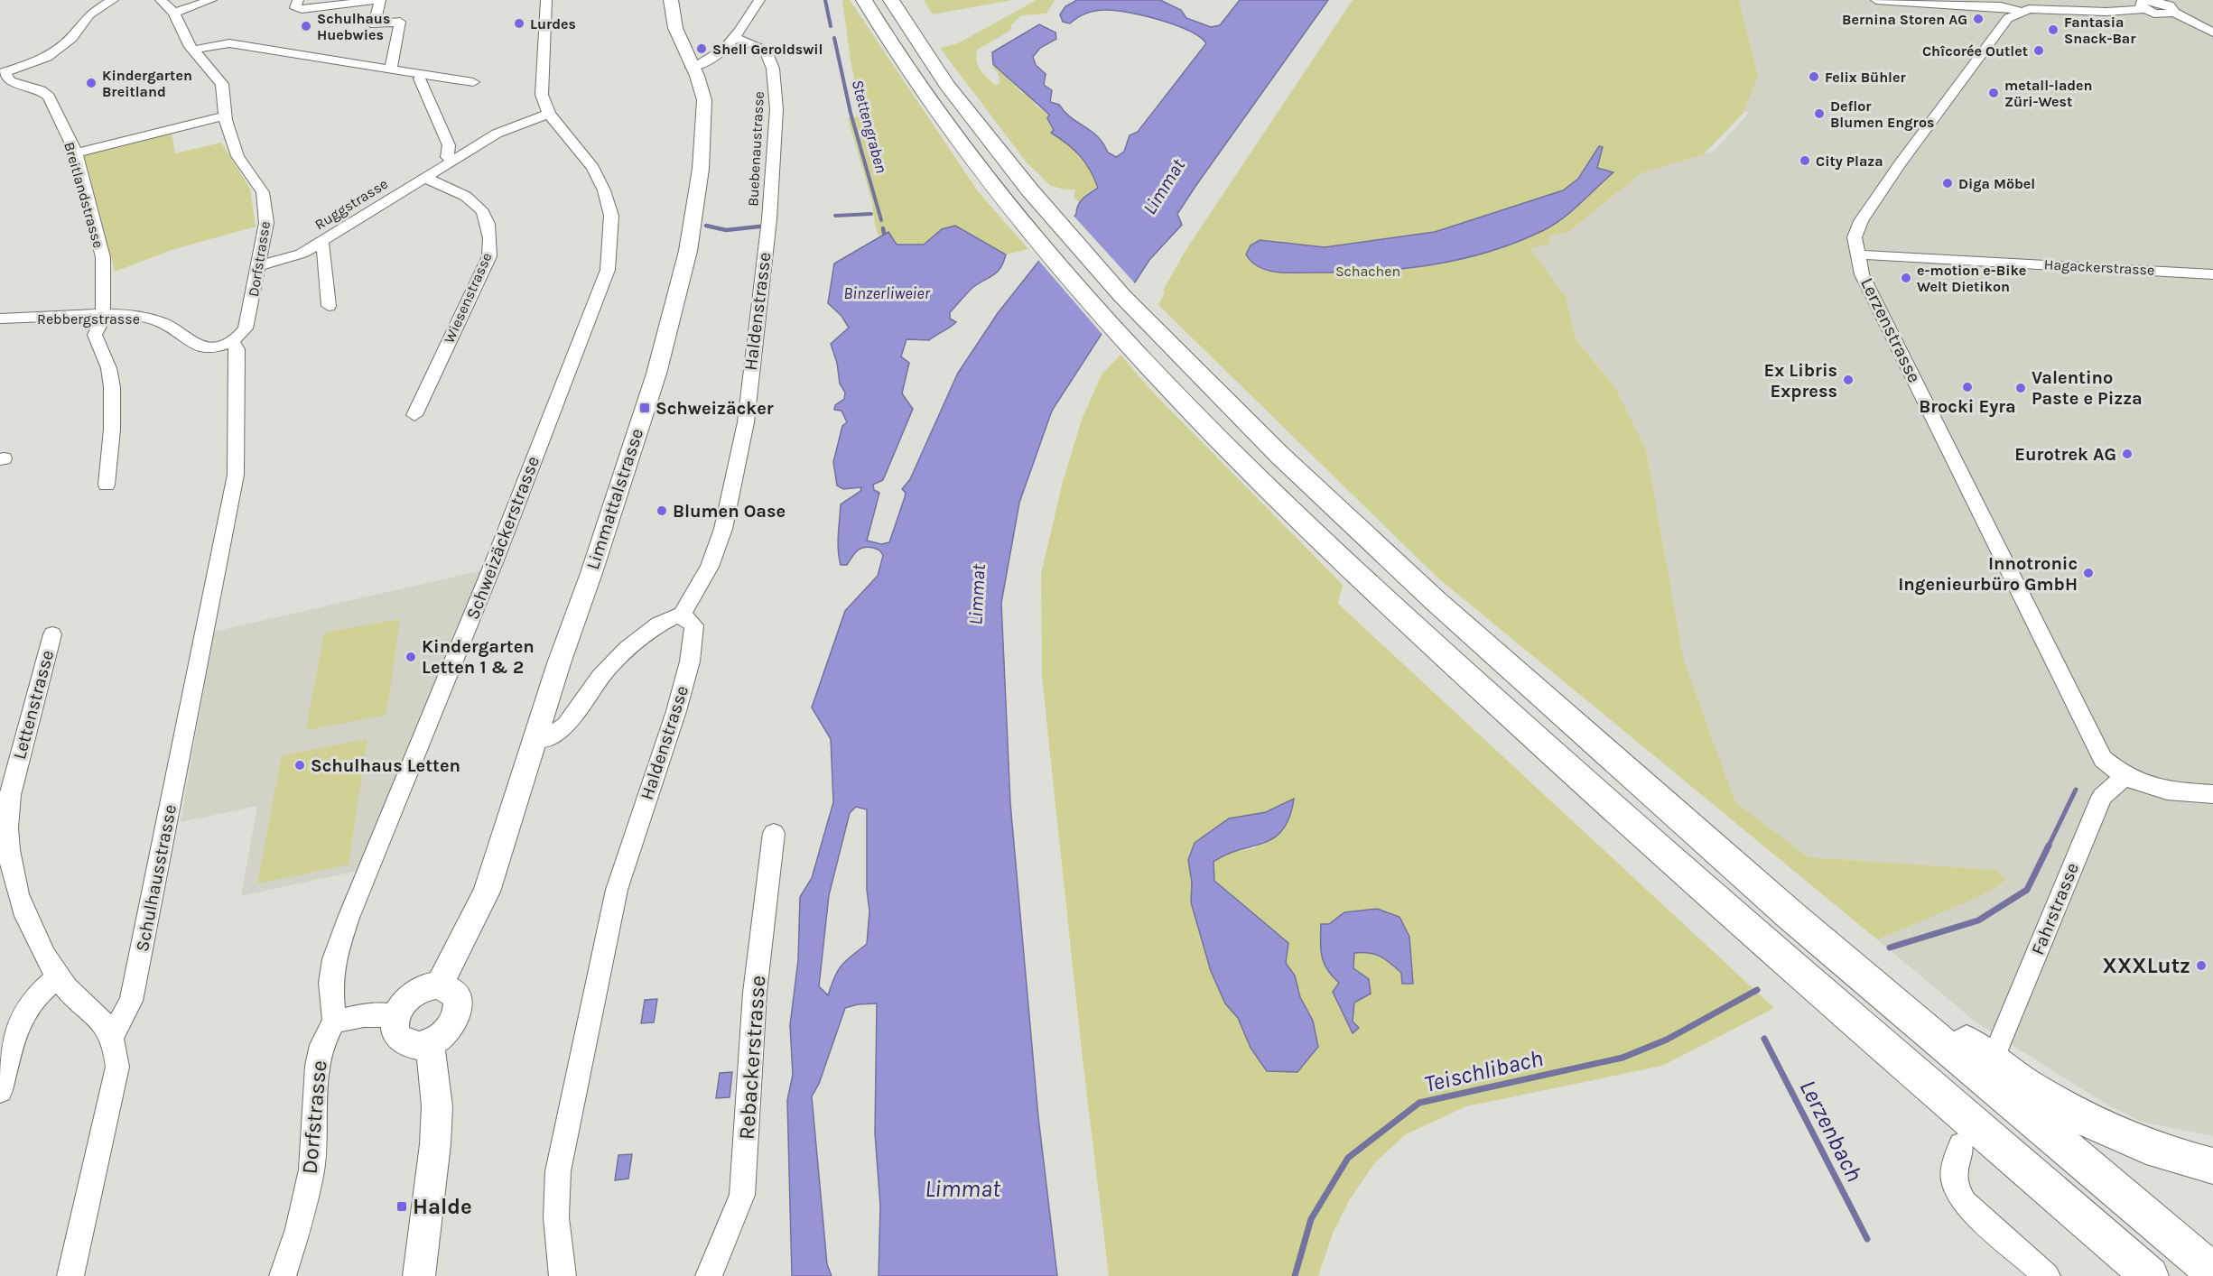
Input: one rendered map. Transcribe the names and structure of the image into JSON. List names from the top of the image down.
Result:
{
  "streets": {
    "main road": ["Limmattalstrasse"],
    "street": [
      "Buebenaustrasse",
      "Breitlandstrasse",
      "Ruggstrasse",
      "Dorfstrasse",
      "Hagackerstrasse",
      "Wiesenstrasse",
      "Haldenstrasse",
      "Rebbergstrasse",
      "Lerzenstrasse",
      "Schweizäckerstrasse",
      "Lettenstrasse",
      "Schulhausstrasse",
      "Fahrstrasse",
      "Rebackerstrasse"
    ]
  },
  "crossings": [
    ["Buebenaustrasse", "Haldenstrasse"],
    ["Breitlandstrasse", "Rebbergstrasse"],
    ["Ruggstrasse", "Dorfstrasse"],
    ["Ruggstrasse", "Wiesenstrasse"],
    ["Ruggstrasse", "Schweizäckerstrasse"],
    ["Dorfstrasse", "Rebbergstrasse"],
    ["Dorfstrasse", "Schweizäckerstrasse"],
    ["Dorfstrasse", "Schulhausstrasse"],
    ["Hagackerstrasse", "Lerzenstrasse"],
    ["Rebbergstrasse", "Schulhausstrasse"],
    ["Lerzenstrasse", "Fahrstrasse"],
    ["Lettenstrasse", "Schulhausstrasse"]
  ],
  "water": [
    "Stettengraben",
    "Limmat",
    "Binzerliweier",
    "Teischlibach",
    "Lerzenbach"
  ],
  "parks": ["Schachen"],
  "places": {
    "other": [
      "Bernina Storen AG",
      "Lurdes",
      "Schulhaus Huebwies",
      "Fantasia Snack-Bar",
      "Shell Geroldswil",
      "Chîcorée Outlet",
      "Felix Bühler",
      "Kindergarten Breitland",
      "metall-laden Züri-West",
      "Deflor Blumen Engros",
      "City Plaza",
      "Diga Möbel",
      "e-motion e-Bike Welt Dietikon",
      "Ex Libris Express",
      "Brocki Eyra",
      "Valentino Paste e Pizza",
      "Eurotrek AG",
      "Blumen Oase",
      "Innotronic Ingenieurbüro GmbH",
      "Kindergarten Letten 1 & 2",
      "Schulhaus Letten",
      "XXXLutz"
    ],
    "transit": ["Schweizäcker", "Halde"]
  }
}
